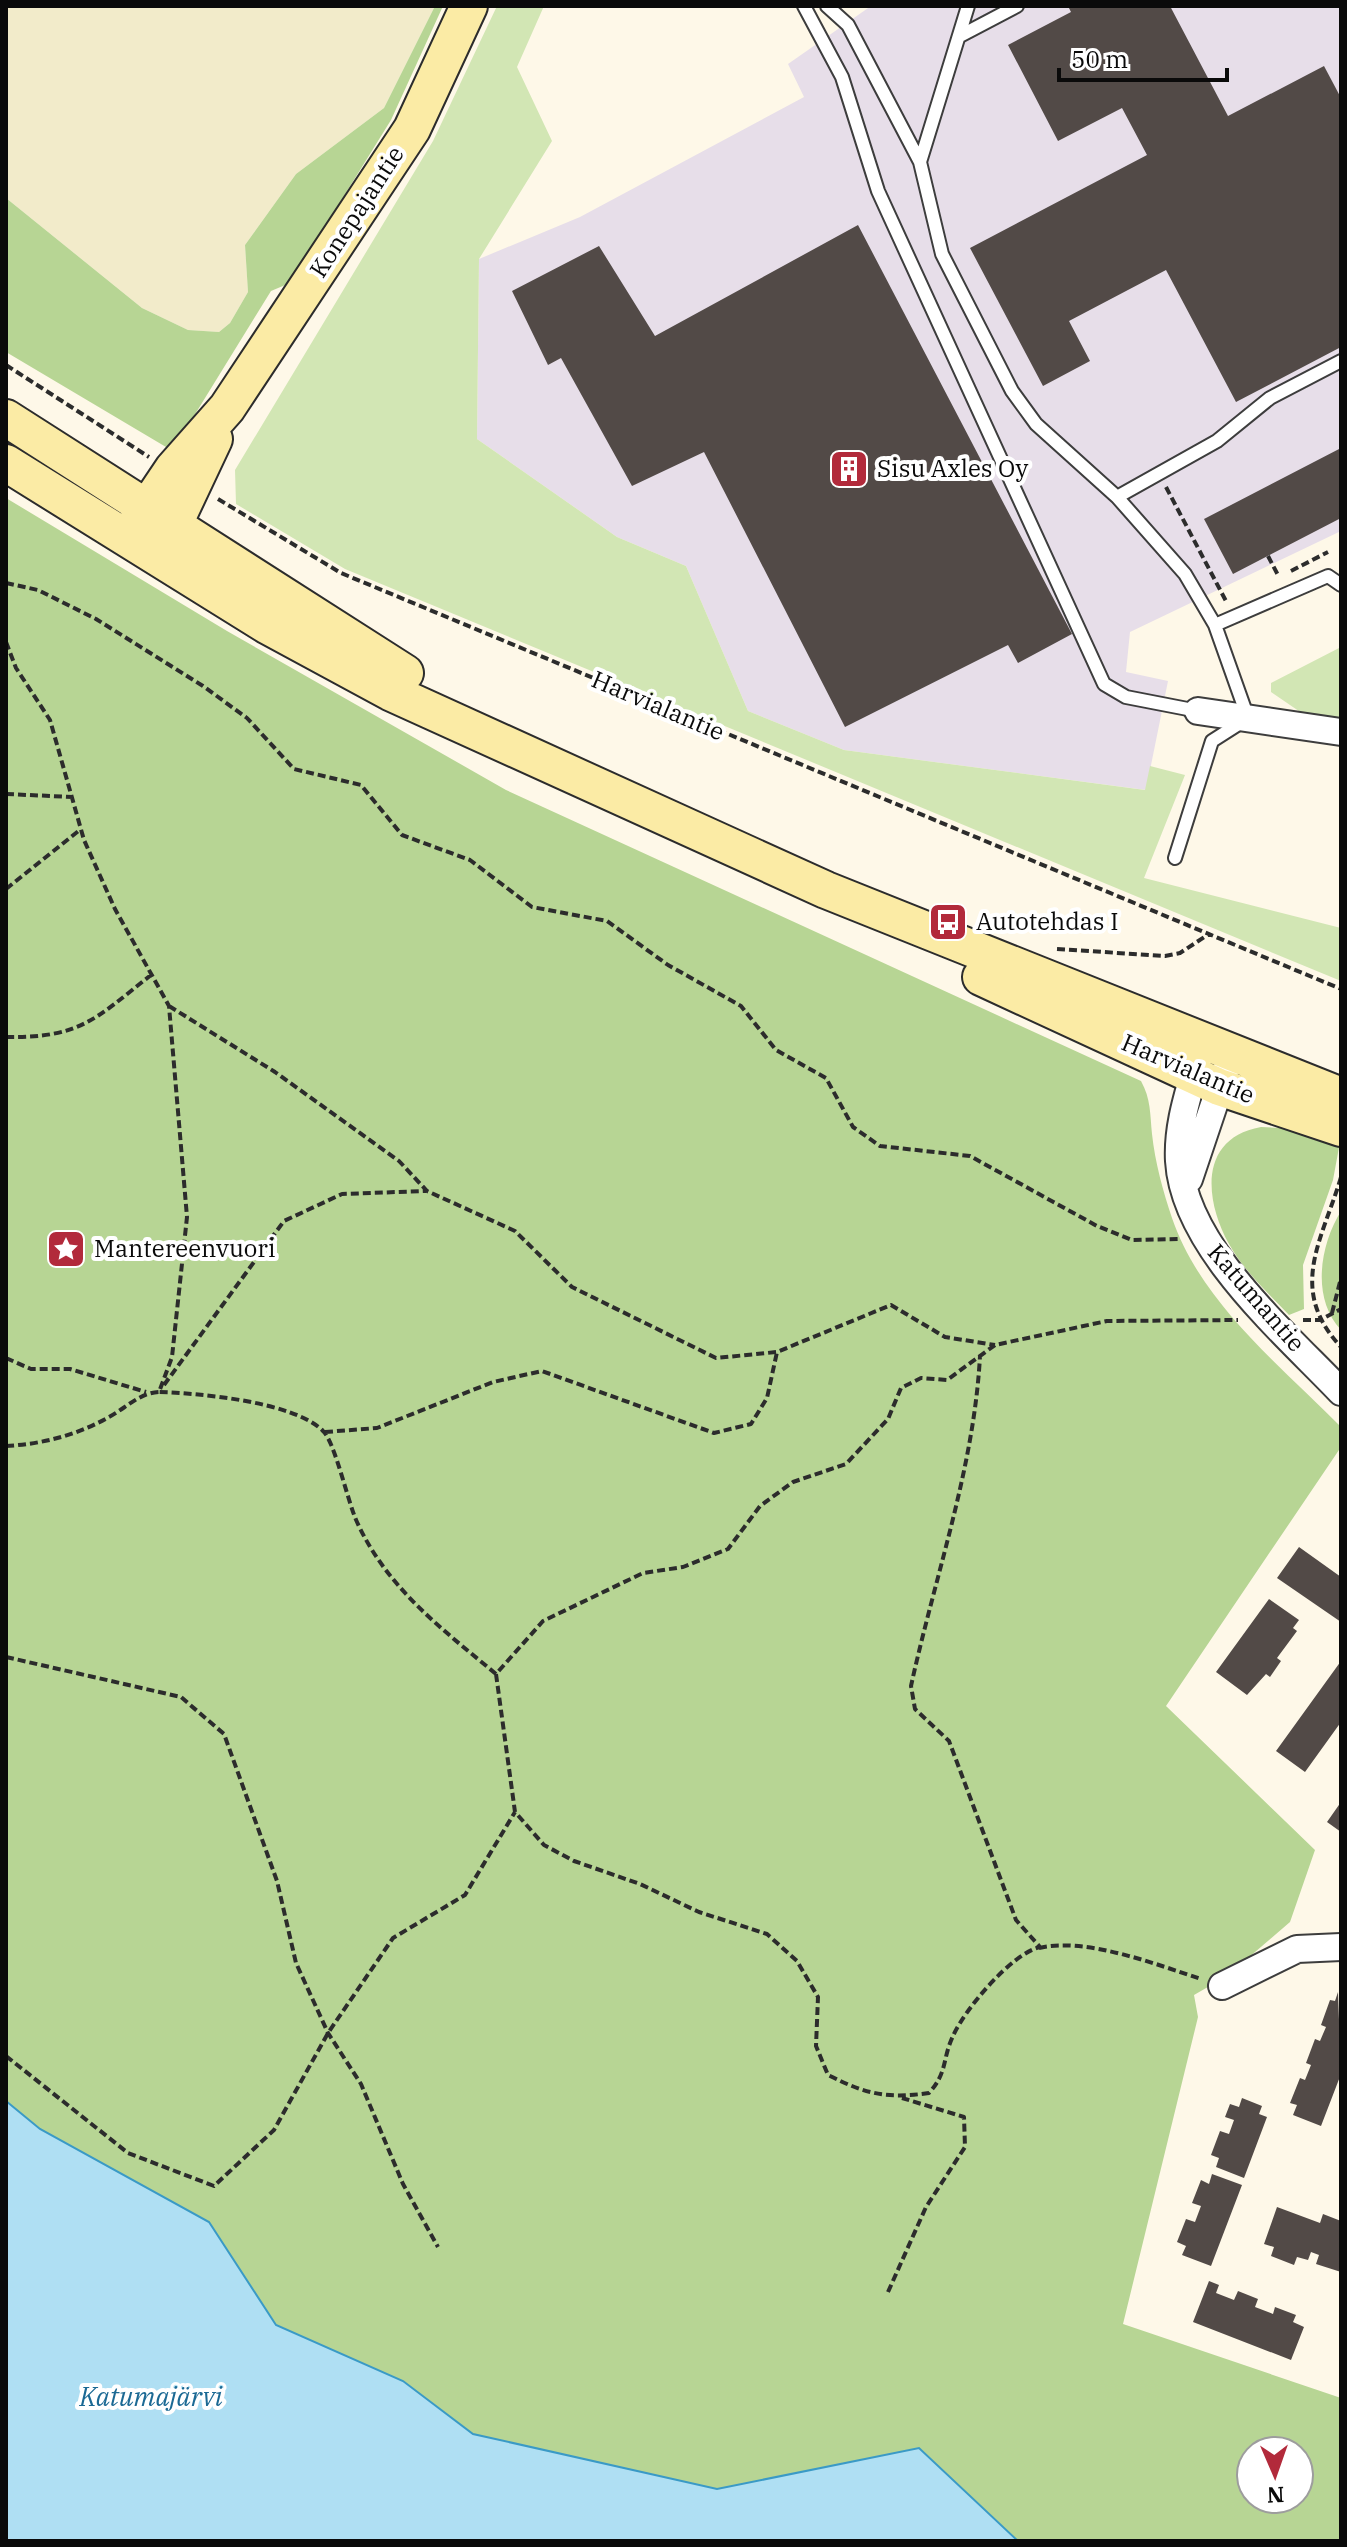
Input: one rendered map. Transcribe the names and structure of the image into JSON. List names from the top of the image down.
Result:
{
  "streets": {
    "main road": ["Konepajantie", "Harvialantie"],
    "street": ["Katumantie"]
  },
  "crossings": [
    ["Konepajantie", "Harvialantie"],
    ["Harvialantie", "Katumantie"]
  ],
  "water": ["Katumajärvi"],
  "places": {
    "building": ["Sisu Axles Oy"],
    "bus stop": ["Autotehdas I"],
    "place": ["Mantereenvuori"]
  },
  "scale_bar": "50 m",
  "north": "bottom"
}
